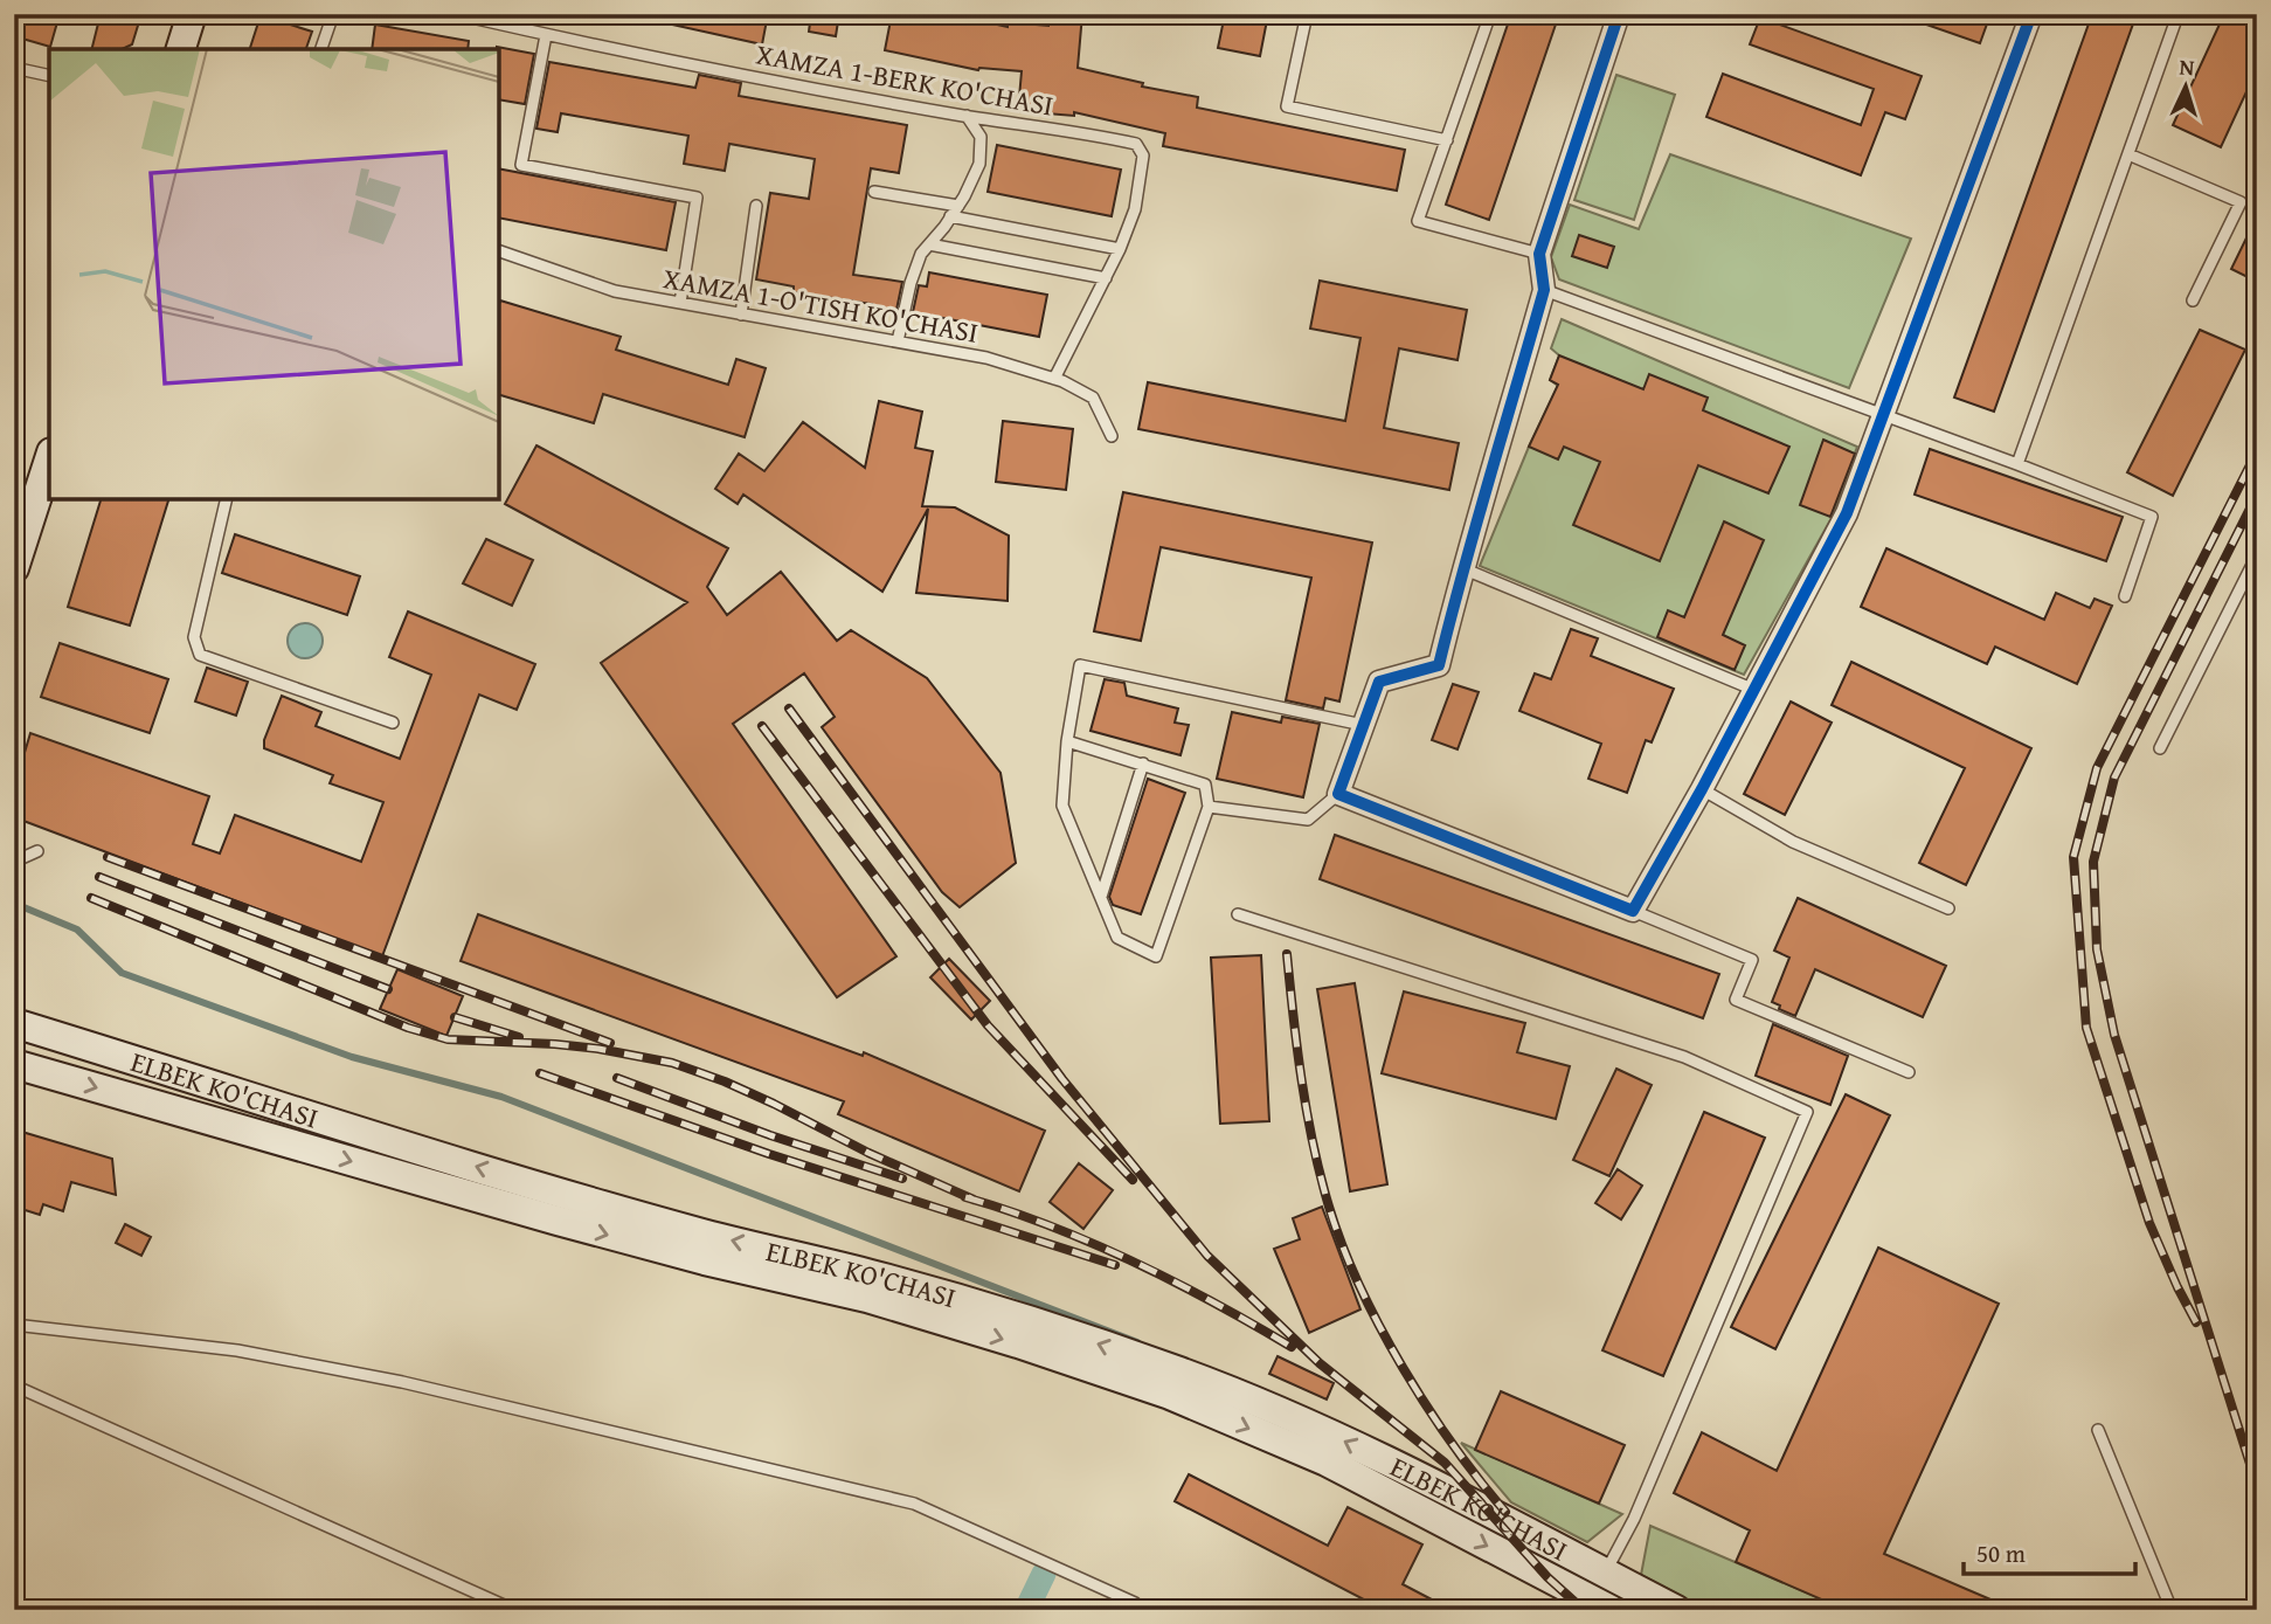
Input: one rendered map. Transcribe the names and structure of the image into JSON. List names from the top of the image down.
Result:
{
  "streets": {
    "main road": ["ELBEK KO'CHASI"],
    "lane": ["XAMZA 1-BERK KO'CHASI", "XAMZA 1-O'TISH KO'CHASI"]
  },
  "crossings": [
    ["XAMZA 1-BERK KO'CHASI", "XAMZA 1-O'TISH KO'CHASI"]
  ],
  "scale_bar": "50 m",
  "north": "top"
}
